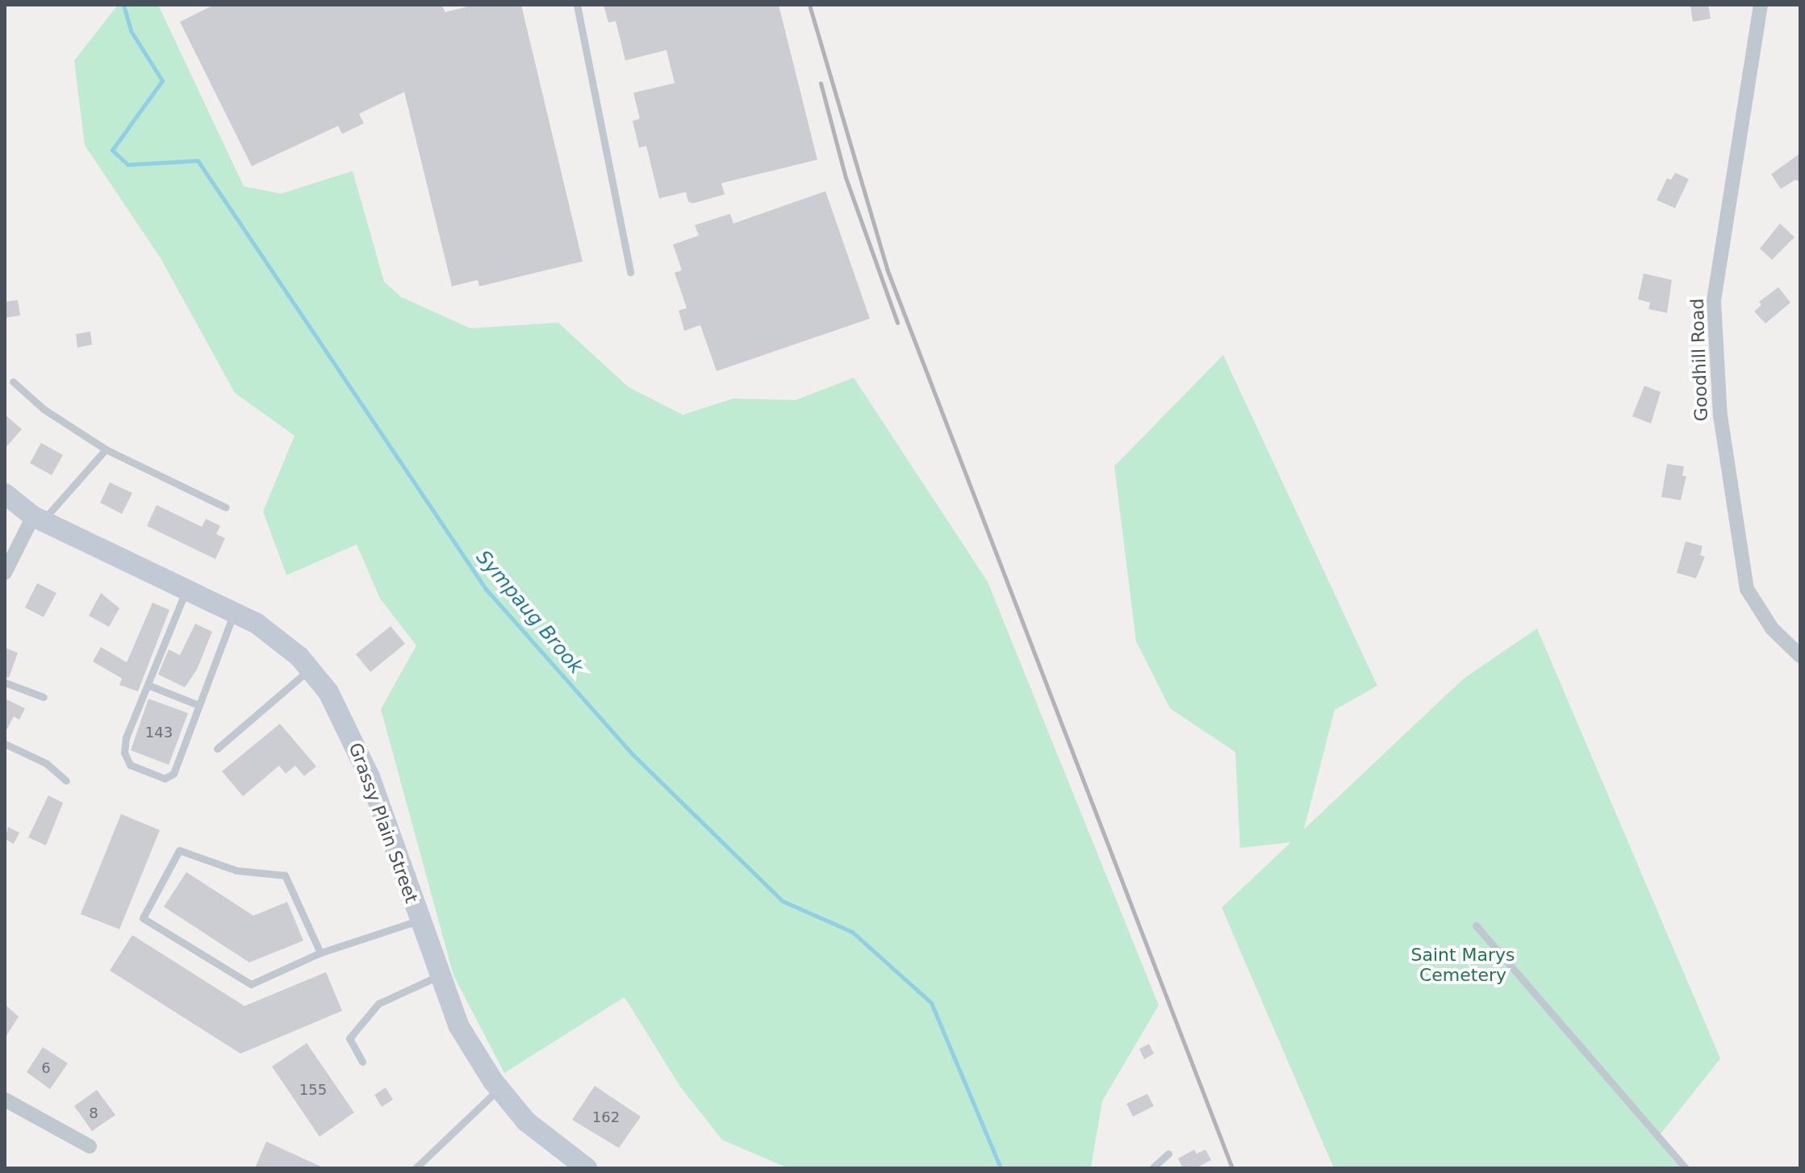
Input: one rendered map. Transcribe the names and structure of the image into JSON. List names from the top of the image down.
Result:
{
  "streets": {
    "main road": ["Grassy Plain Street"],
    "street": ["Goodhill Road"]
  },
  "water": ["Sympaug Brook"],
  "parks": ["Saint Marys Cemetery"],
  "house_numbers": [
    "143",
    "6",
    "155",
    "8",
    "162"
  ]
}
